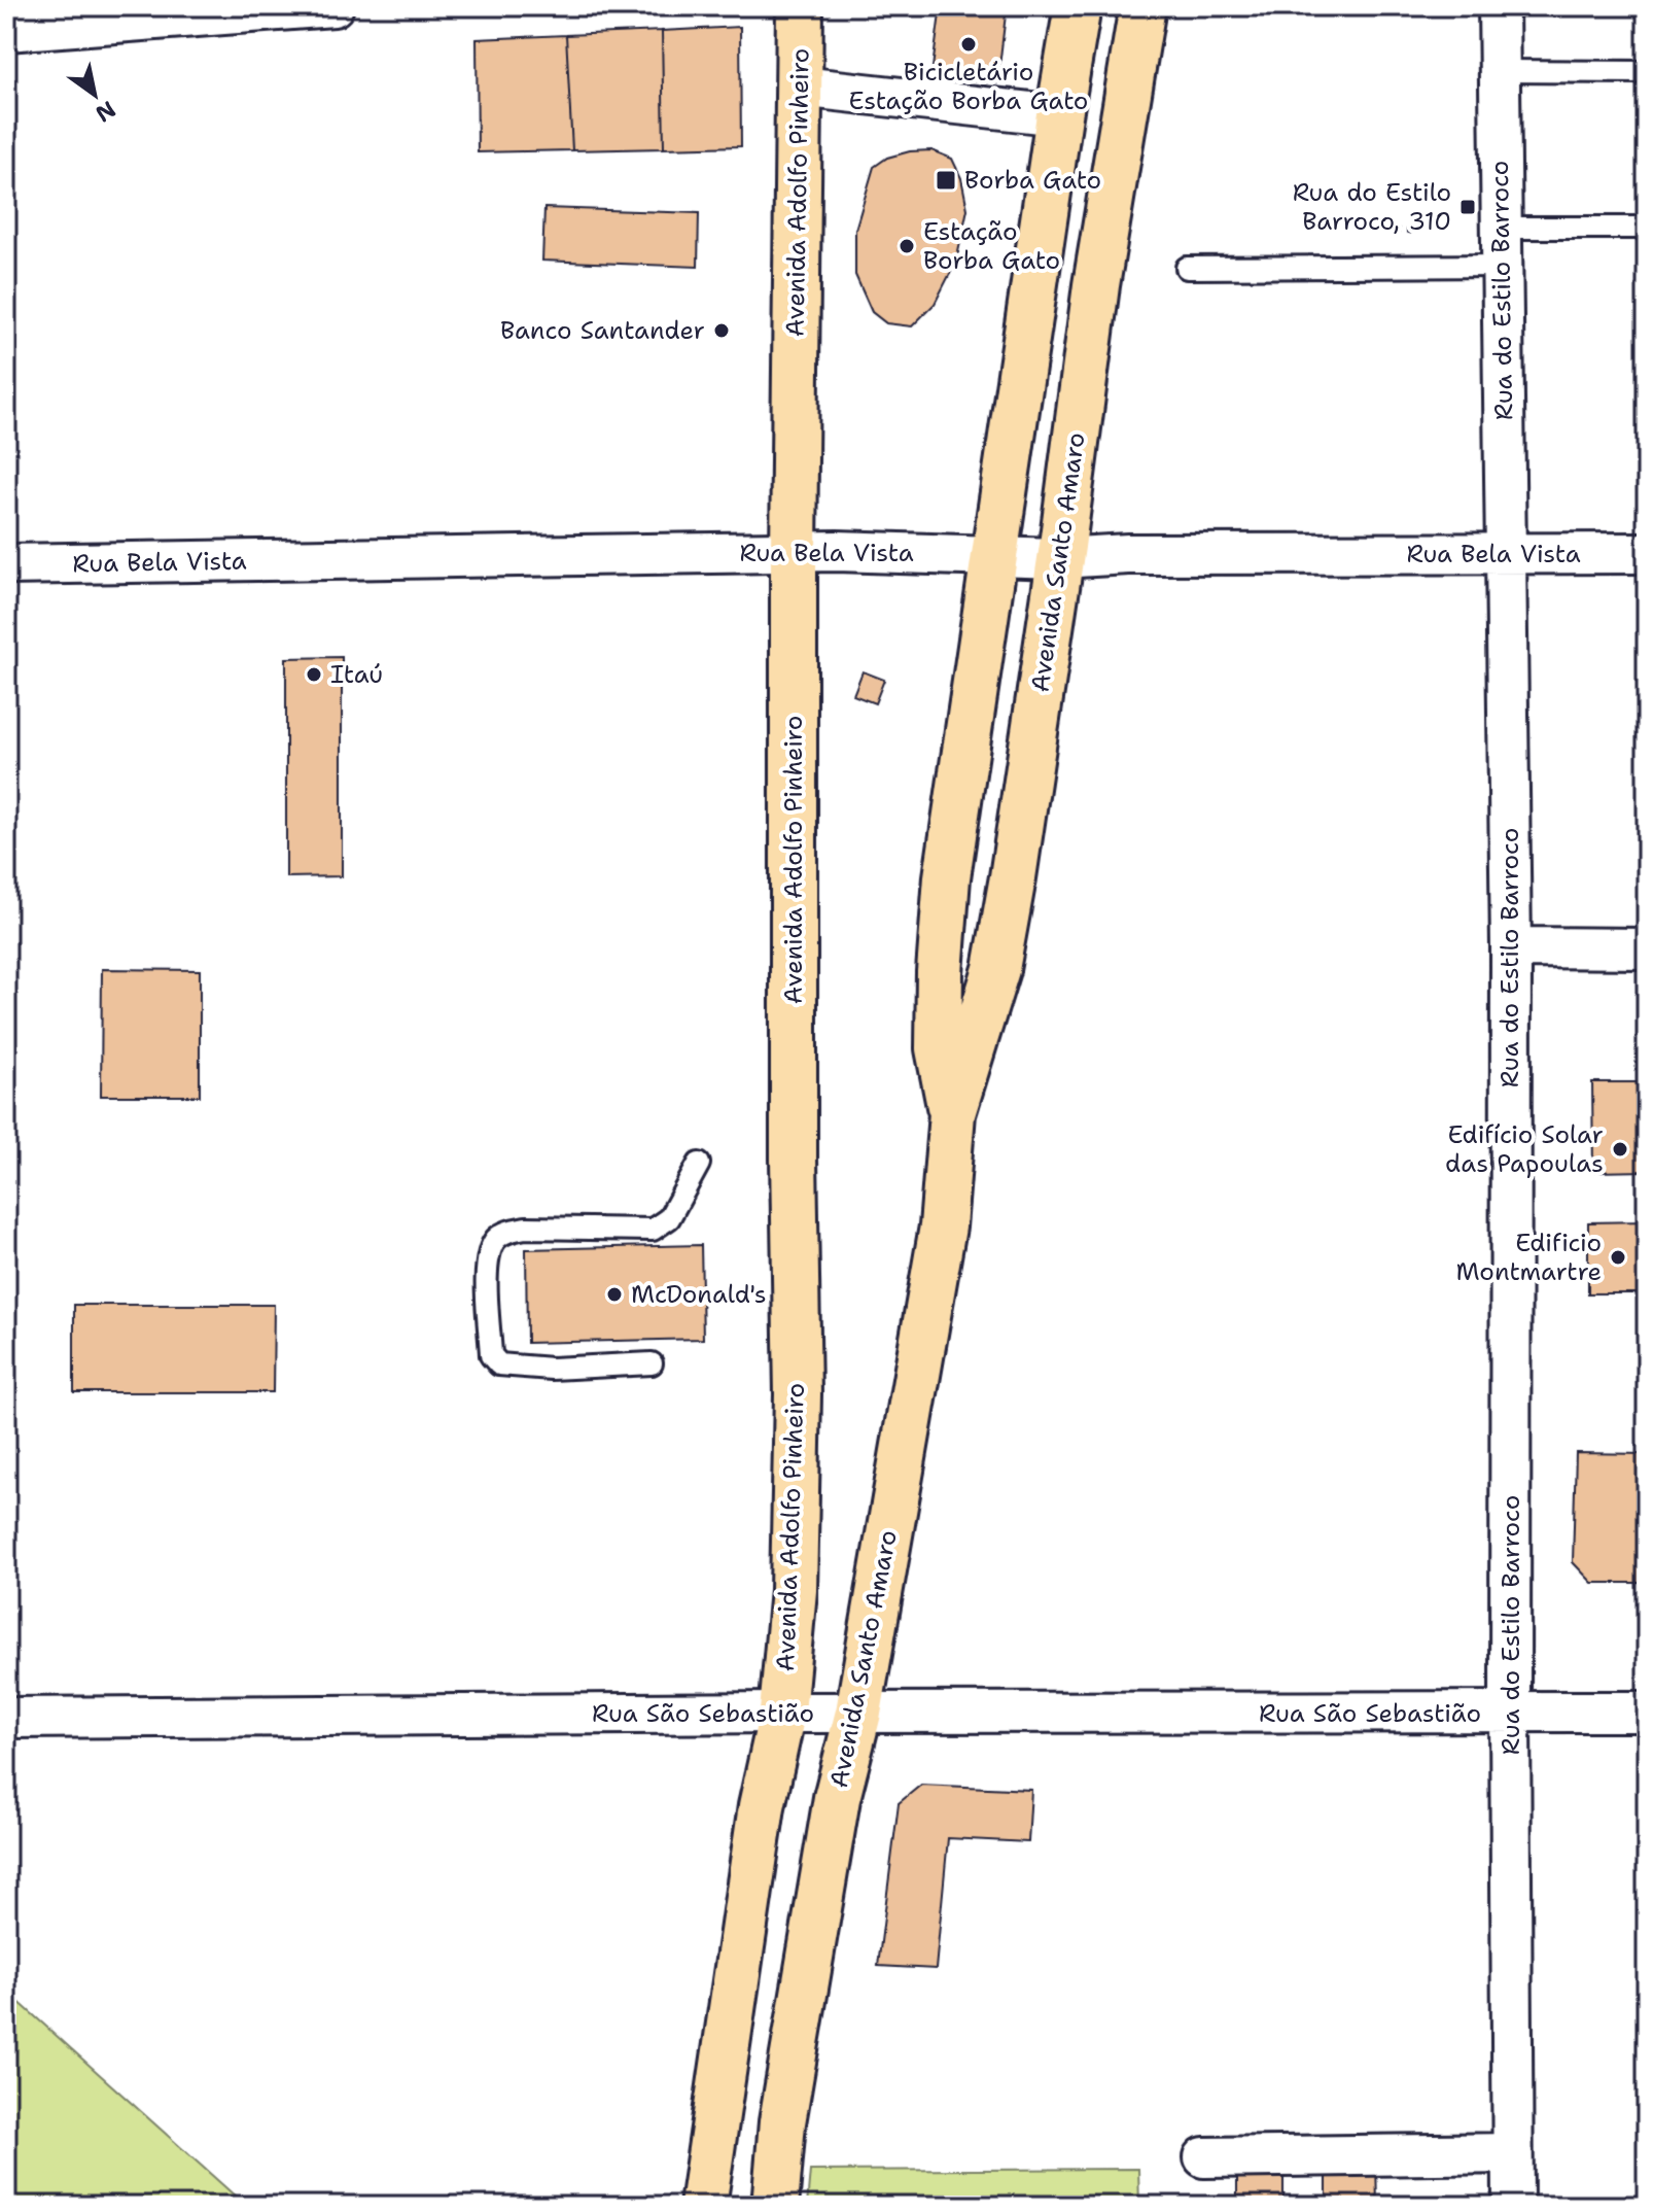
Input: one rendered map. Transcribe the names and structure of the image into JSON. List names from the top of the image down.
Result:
{
  "streets": {
    "main road": ["Avenida Adolfo Pinheiro", "Avenida Santo Amaro"],
    "street": ["Rua do Estilo Barroco", "Rua Bela Vista", "Rua São Sebastião"]
  },
  "crossings": [
    ["Avenida Adolfo Pinheiro", "Rua Bela Vista"],
    ["Avenida Adolfo Pinheiro", "Rua São Sebastião"],
    ["Rua do Estilo Barroco", "Rua Bela Vista"],
    ["Rua do Estilo Barroco", "Rua São Sebastião"],
    ["Rua Bela Vista", "Avenida Santo Amaro"],
    ["Avenida Santo Amaro", "Rua São Sebastião"]
  ],
  "places": {
    "other": [
      "Bicicletário Estação Borba Gato",
      "Estação Borba Gato",
      "Banco Santander",
      "Itaú",
      "Edifício Solar das Papoulas",
      "Edificio Montmartre",
      "McDonald's"
    ],
    "transit": ["Borba Gato", "Rua do Estilo Barroco, 310"]
  },
  "north": "bottom right"
}
